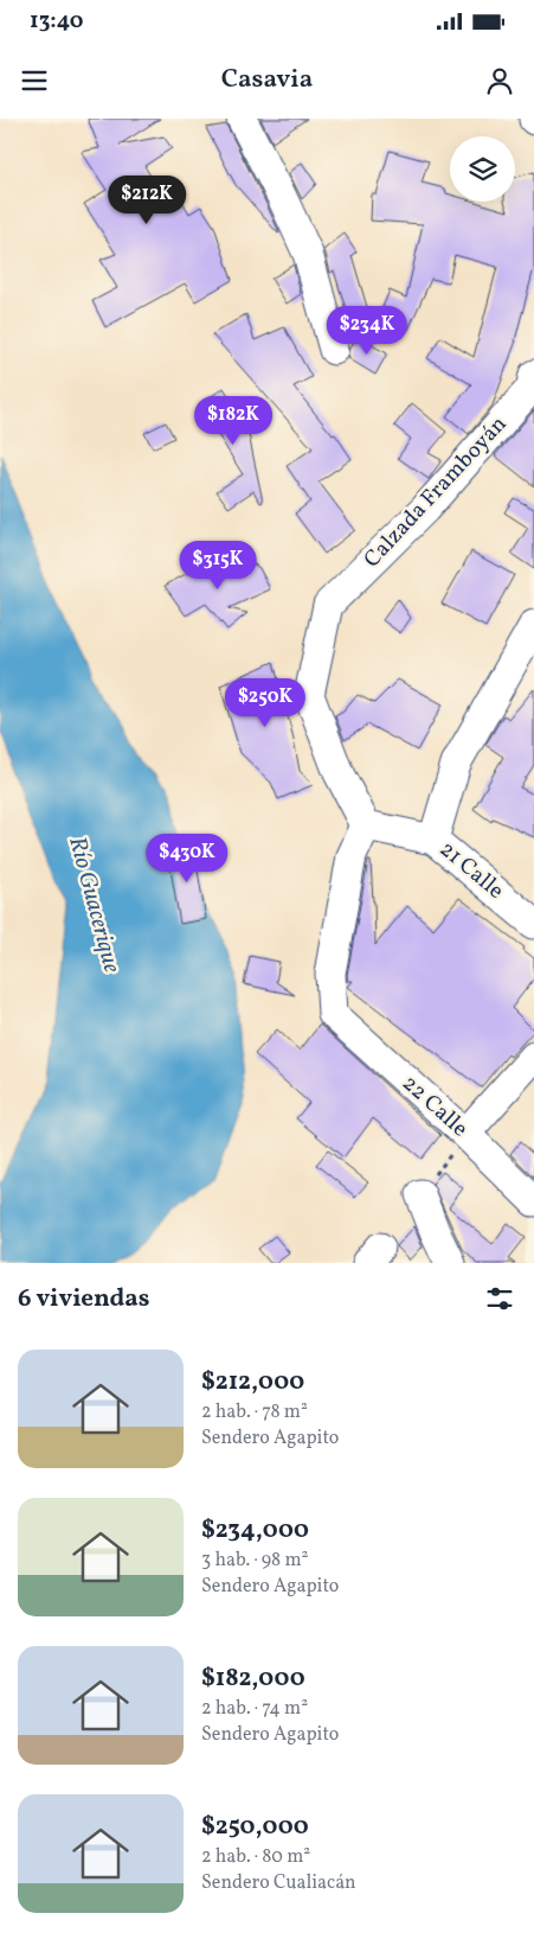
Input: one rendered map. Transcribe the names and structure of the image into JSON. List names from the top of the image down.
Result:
{
  "streets": {
    "street": ["Calzada Framboyán", "21 Calle", "22 Calle"]
  },
  "crossings": [
    ["Calzada Framboyán", "21 Calle"],
    ["Calzada Framboyán", "22 Calle"],
    ["21 Calle", "22 Calle"]
  ],
  "water": ["Río Guacerique"],
  "page": {
    "status": "13:40",
    "header": "Casavia",
    "price": [
      "$212K",
      "$234K",
      "$182K",
      "$315K",
      "$250K",
      "$430K"
    ],
    "heading": "6 viviendas",
    "list": [
      {
        "name": "$212,000",
        "note": "2 hab. · 78 m² · Sendero Agapito"
      },
      {
        "name": "$234,000",
        "note": "3 hab. · 98 m² · Sendero Agapito"
      },
      {
        "name": "$182,000",
        "note": "2 hab. · 74 m² · Sendero Agapito"
      },
      {
        "name": "$250,000",
        "note": "2 hab. · 80 m² · Sendero Cualiacán"
      }
    ]
  }
}
